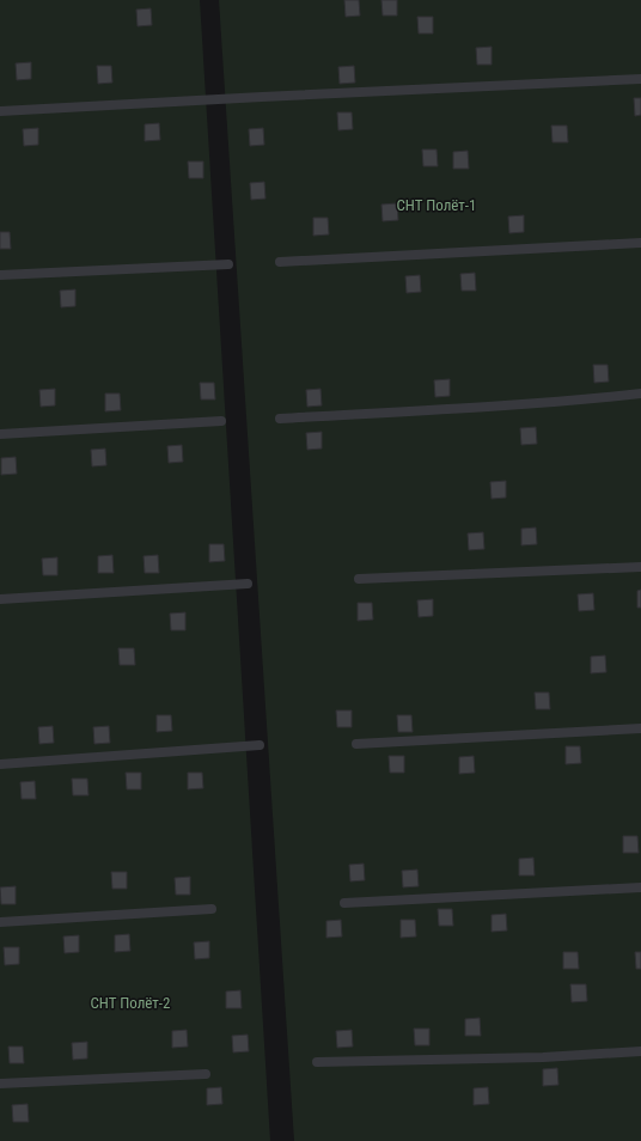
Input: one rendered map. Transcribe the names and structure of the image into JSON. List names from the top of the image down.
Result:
{
  "parks": ["СНТ Полёт-1", "СНТ Полёт-2"]
}
